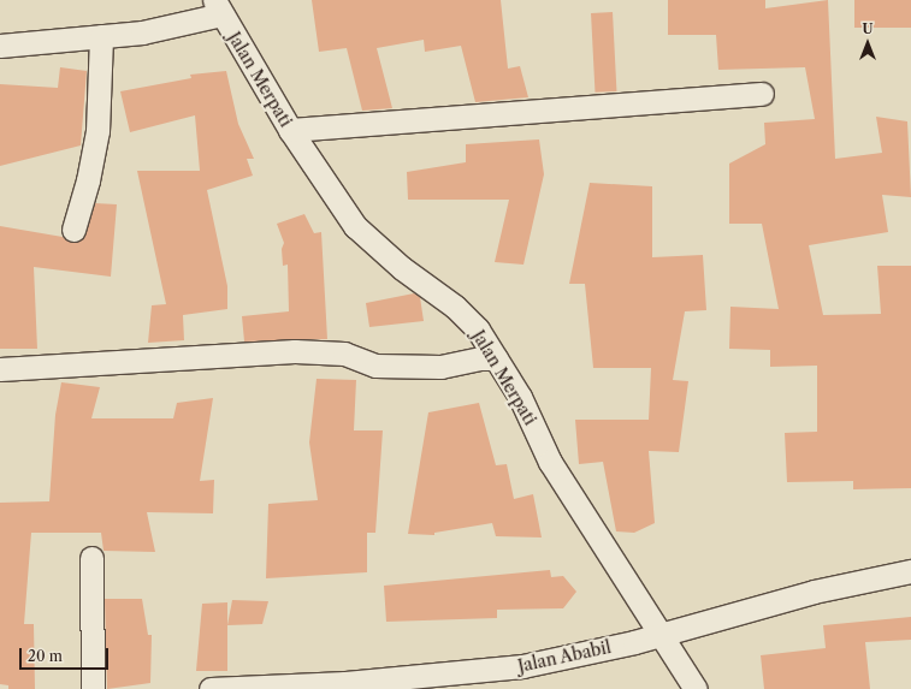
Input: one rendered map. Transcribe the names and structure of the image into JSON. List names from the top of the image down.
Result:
{
  "streets": {
    "street": ["Jalan Merpati", "Jalan Ababil"]
  },
  "crossings": [
    ["Jalan Merpati", "Jalan Ababil"]
  ],
  "scale_bar": "20 m",
  "north": "top"
}
